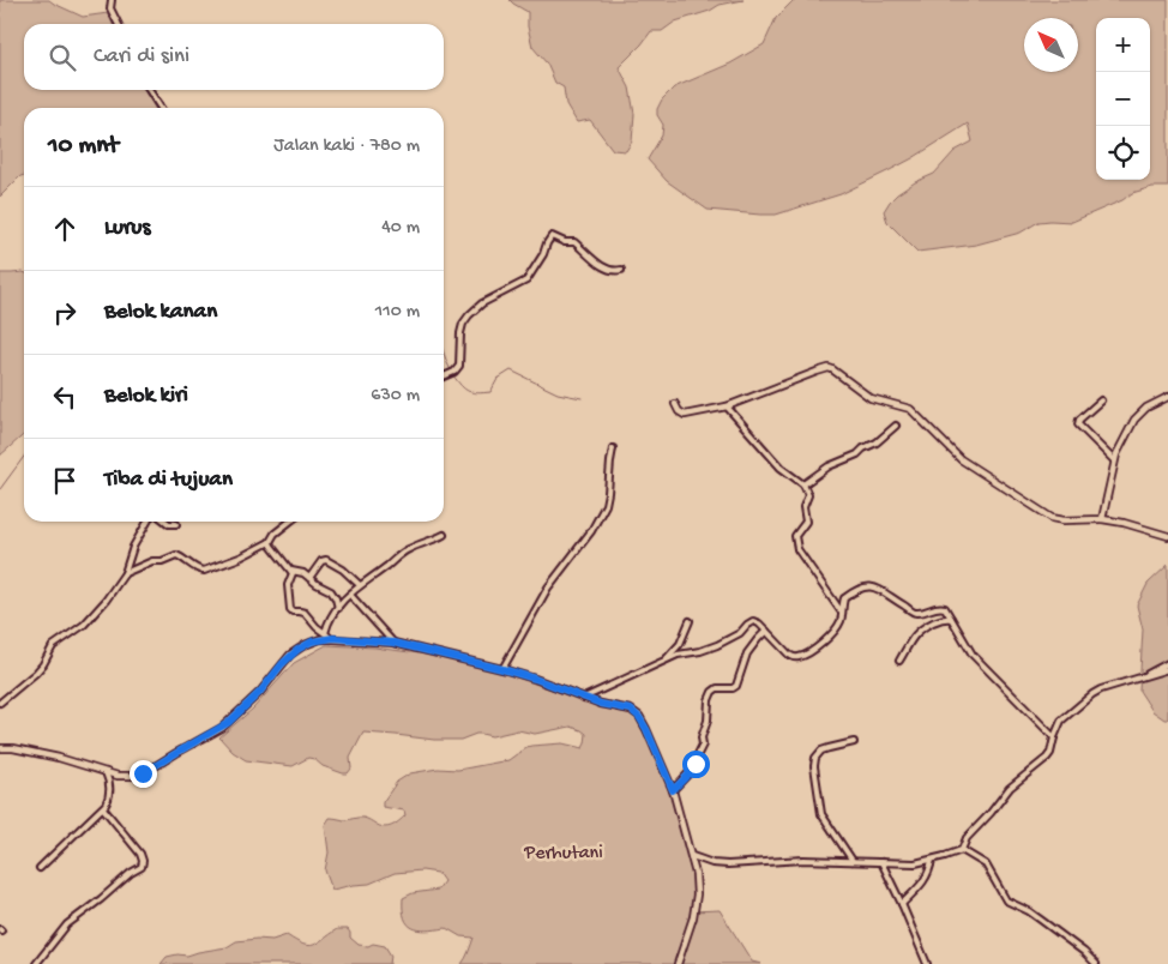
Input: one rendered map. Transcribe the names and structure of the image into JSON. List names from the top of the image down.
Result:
{
  "parks": ["Perhutani"],
  "north": "top left",
  "page": {
    "map_buttons": ["+", "−"],
    "search": "Cari di sini",
    "heading": ["10 mnt", "Jalan kaki · 780 m"],
    "list": [
      ["Lurus", "40 m"],
      ["Belok kanan", "110 m"],
      ["Belok kiri", "630 m"],
      "Tiba di tujuan"
    ]
  }
}
